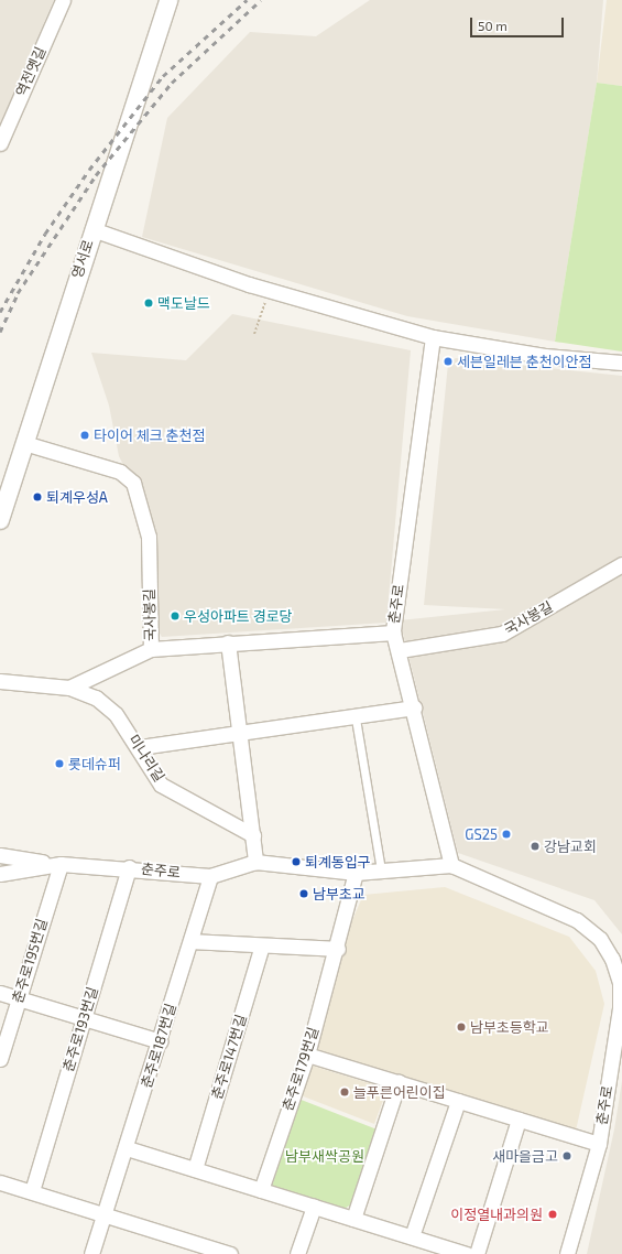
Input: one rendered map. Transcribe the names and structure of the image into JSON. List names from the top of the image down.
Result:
{
  "streets": {
    "street": [
      "역전옛길",
      "영서로",
      "춘주로",
      "국사봉길",
      "미나리길",
      "춘주로195번길",
      "춘주로193번길",
      "춘주로187번길",
      "춘주로147번길",
      "춘주로179번길"
    ]
  },
  "crossings": [
    ["영서로", "국사봉길"],
    ["춘주로", "국사봉길"],
    ["춘주로", "춘주로195번길"],
    ["춘주로", "춘주로193번길"],
    ["춘주로", "춘주로187번길"],
    ["춘주로", "춘주로179번길"]
  ],
  "parks": ["남부새싹공원"],
  "places": [
    "맥도날드",
    "세븐일레븐 춘천이안점",
    "타이어 체크 춘천점",
    "퇴계우성A",
    "우성아파트 경로당",
    "롯데슈퍼",
    "GS25",
    "강남교회",
    "퇴계동입구",
    "남부초교",
    "남부초등학교",
    "늘푸른어린이집",
    "새마을금고",
    "이정열내과의원"
  ],
  "scale_bar": "50 m"
}
